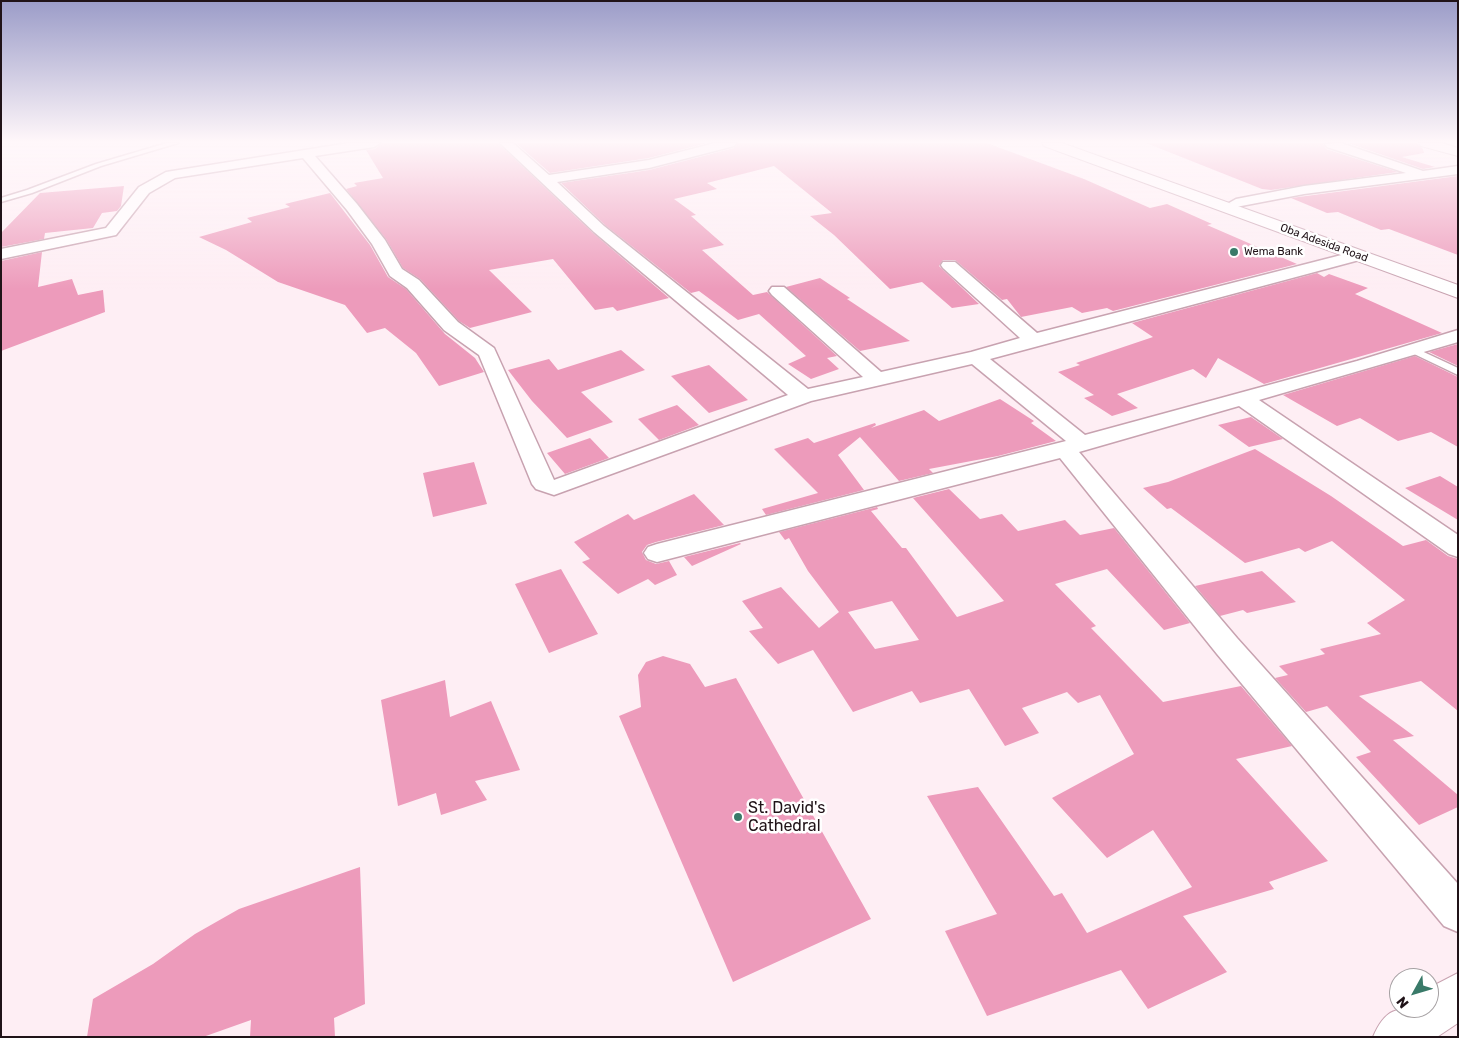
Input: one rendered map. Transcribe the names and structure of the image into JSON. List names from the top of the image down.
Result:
{
  "streets": {
    "main road": ["Oba Adesida Road"]
  },
  "places": ["Wema Bank", "St. David's Cathedral"],
  "north": "bottom left"
}
